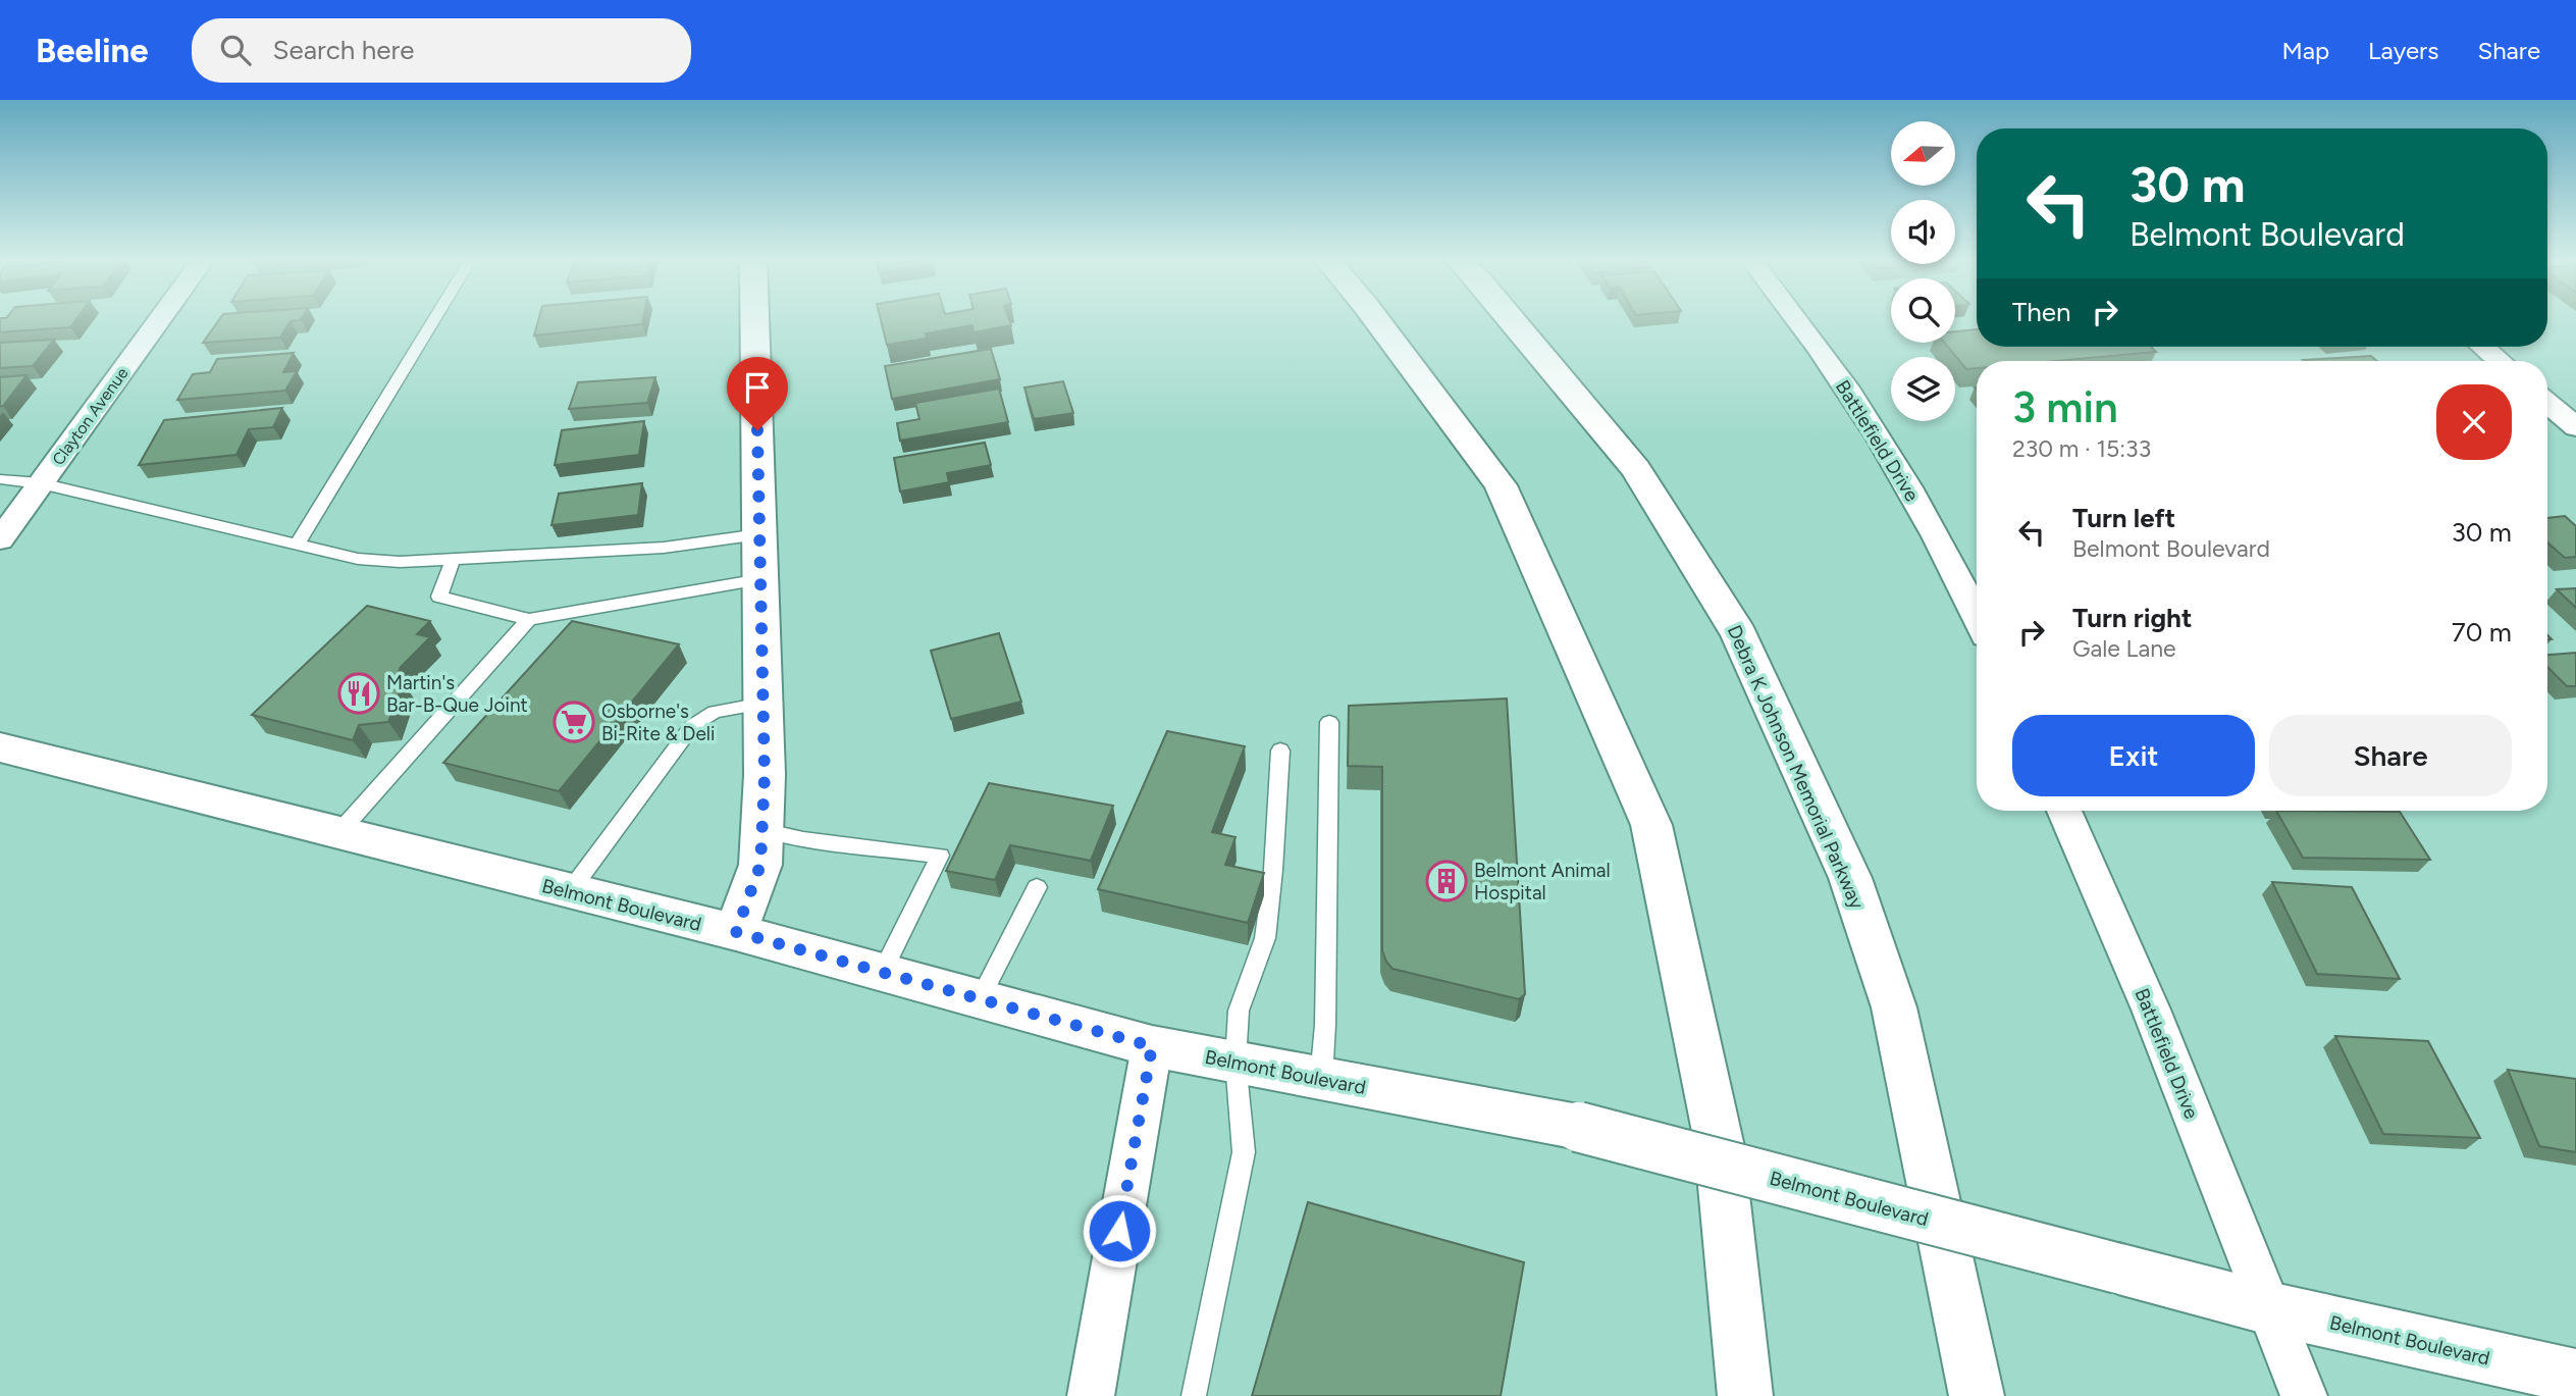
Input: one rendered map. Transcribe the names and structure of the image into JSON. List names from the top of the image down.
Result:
{
  "streets": {
    "main road": ["Debra K Johnson Memorial Parkway", "Belmont Boulevard"],
    "street": ["Clayton Avenue", "Battlefield Drive"]
  },
  "crossings": [
    ["Battlefield Drive", "Belmont Boulevard"]
  ],
  "places": {
    "restaurant": ["Martin's Bar-B-Que Joint"],
    "supermarket": ["Osborne's Bi-Rite & Deli"],
    "building": ["Belmont Animal Hospital"]
  },
  "north": "left",
  "page": {
    "header": "Beeline",
    "search": "Search here",
    "nav": ["Map", "Layers", "Share"],
    "turn": ["30 m", "Belmont Boulevard"],
    "then": "Then",
    "heading": ["3 min", "230 m · 15:33"],
    "list": [
      {
        "name": "Turn left",
        "note": "Belmont Boulevard",
        "value": "30 m"
      },
      {
        "name": "Turn right",
        "note": "Gale Lane",
        "value": "70 m"
      }
    ],
    "buttons": ["Exit", "Share"]
  }
}
